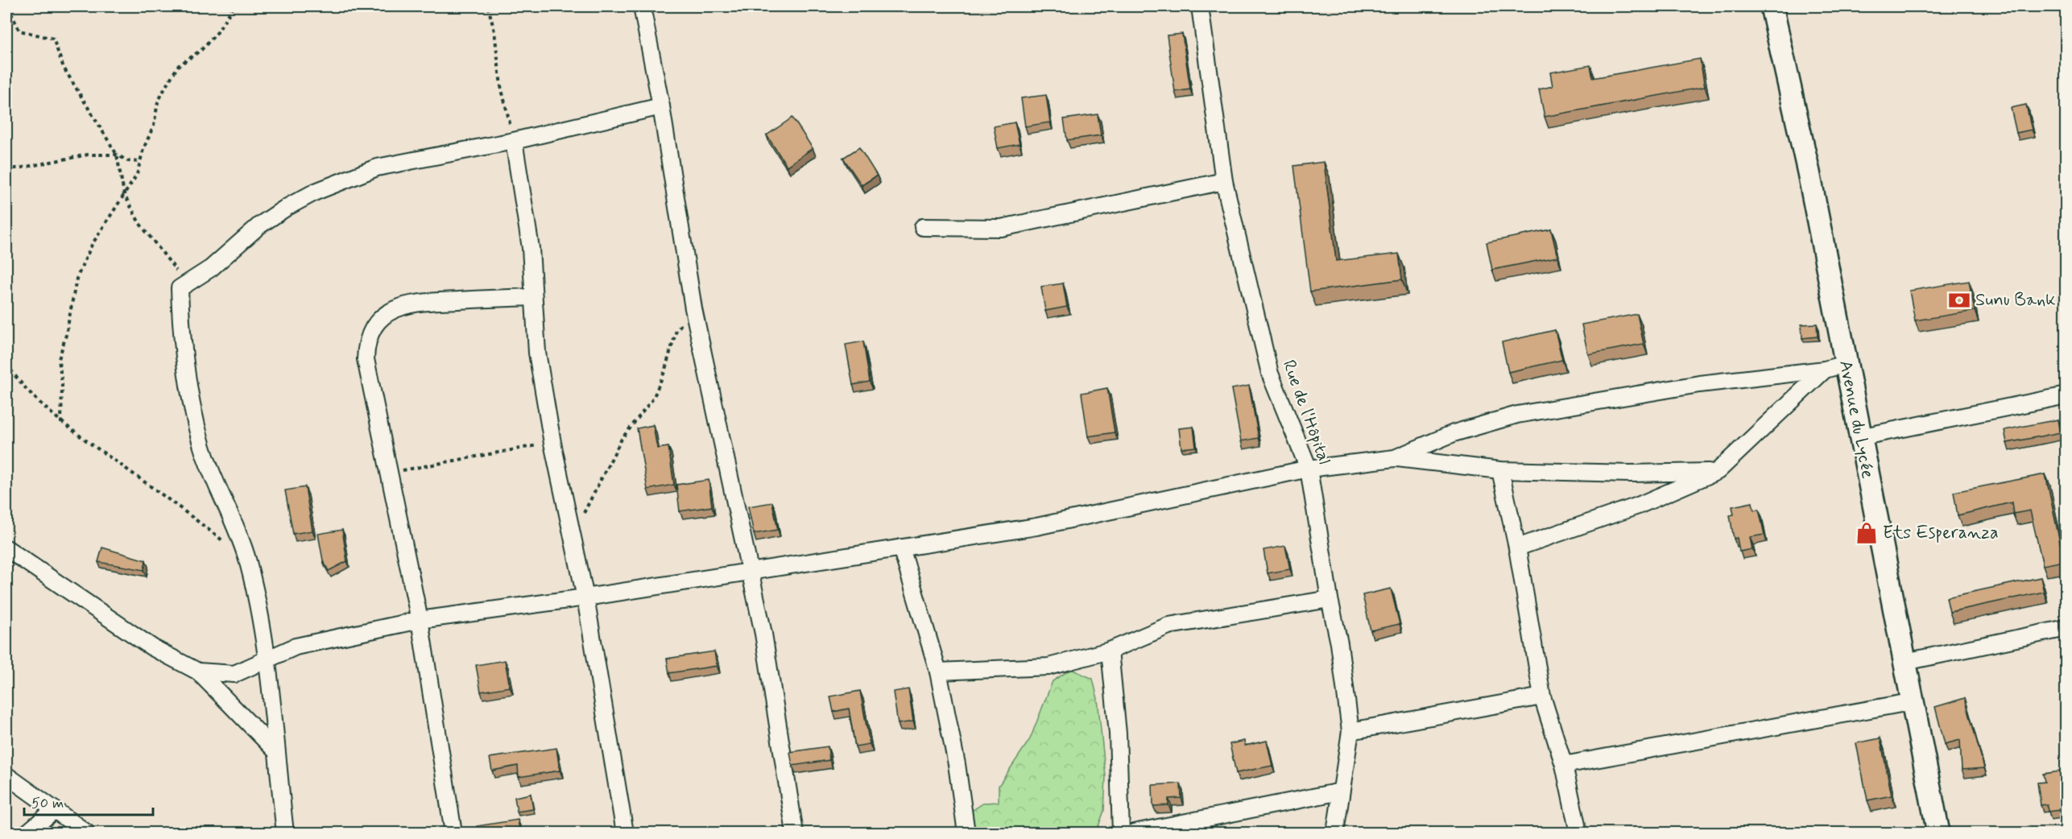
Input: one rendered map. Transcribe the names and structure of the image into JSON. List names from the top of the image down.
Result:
{
  "streets": {
    "main road": ["Avenue du Lycée"],
    "street": ["Rue de l'Hôpital"]
  },
  "places": {
    "bank": ["Sunu Bank"],
    "shop": ["Ets Esperanza"]
  },
  "scale_bar": "50 m"
}
